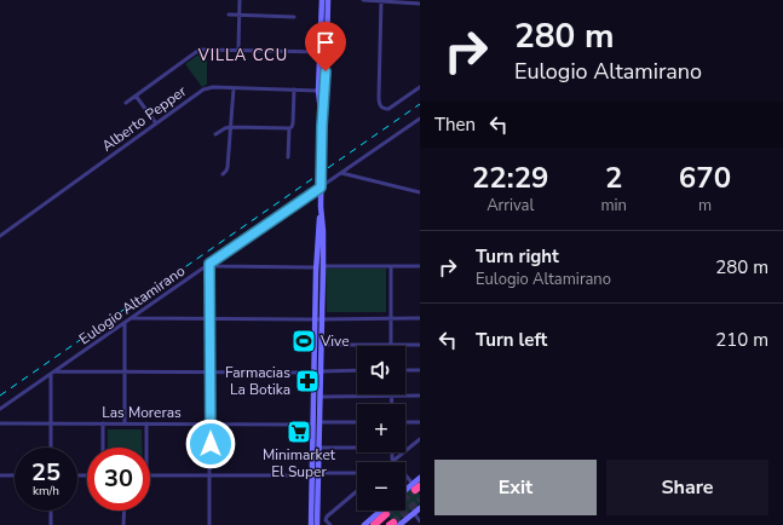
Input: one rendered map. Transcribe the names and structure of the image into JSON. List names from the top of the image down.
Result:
{
  "streets": {
    "street": ["Alberto Pepper", "Eulogio Altamirano", "Las Moreras"]
  },
  "districts": ["VILLA CCU"],
  "places": {
    "sports": ["Vive"],
    "pharmacy": ["Farmacias La Botika"],
    "supermarket": ["Minimarket El Super"]
  },
  "page": {
    "turn": ["280 m", "Eulogio Altamirano"],
    "then": "Then",
    "eta": [
      "22:29",
      "Arrival",
      "2",
      "min",
      "670",
      "m"
    ],
    "list": [
      {
        "name": "Turn right",
        "note": "Eulogio Altamirano",
        "value": "280 m"
      },
      {
        "name": "Turn left",
        "value": "210 m"
      }
    ],
    "map_buttons": ["+", "−"],
    "speed": "25 km/h",
    "limit": "30",
    "buttons": ["Exit", "Share"]
  }
}
